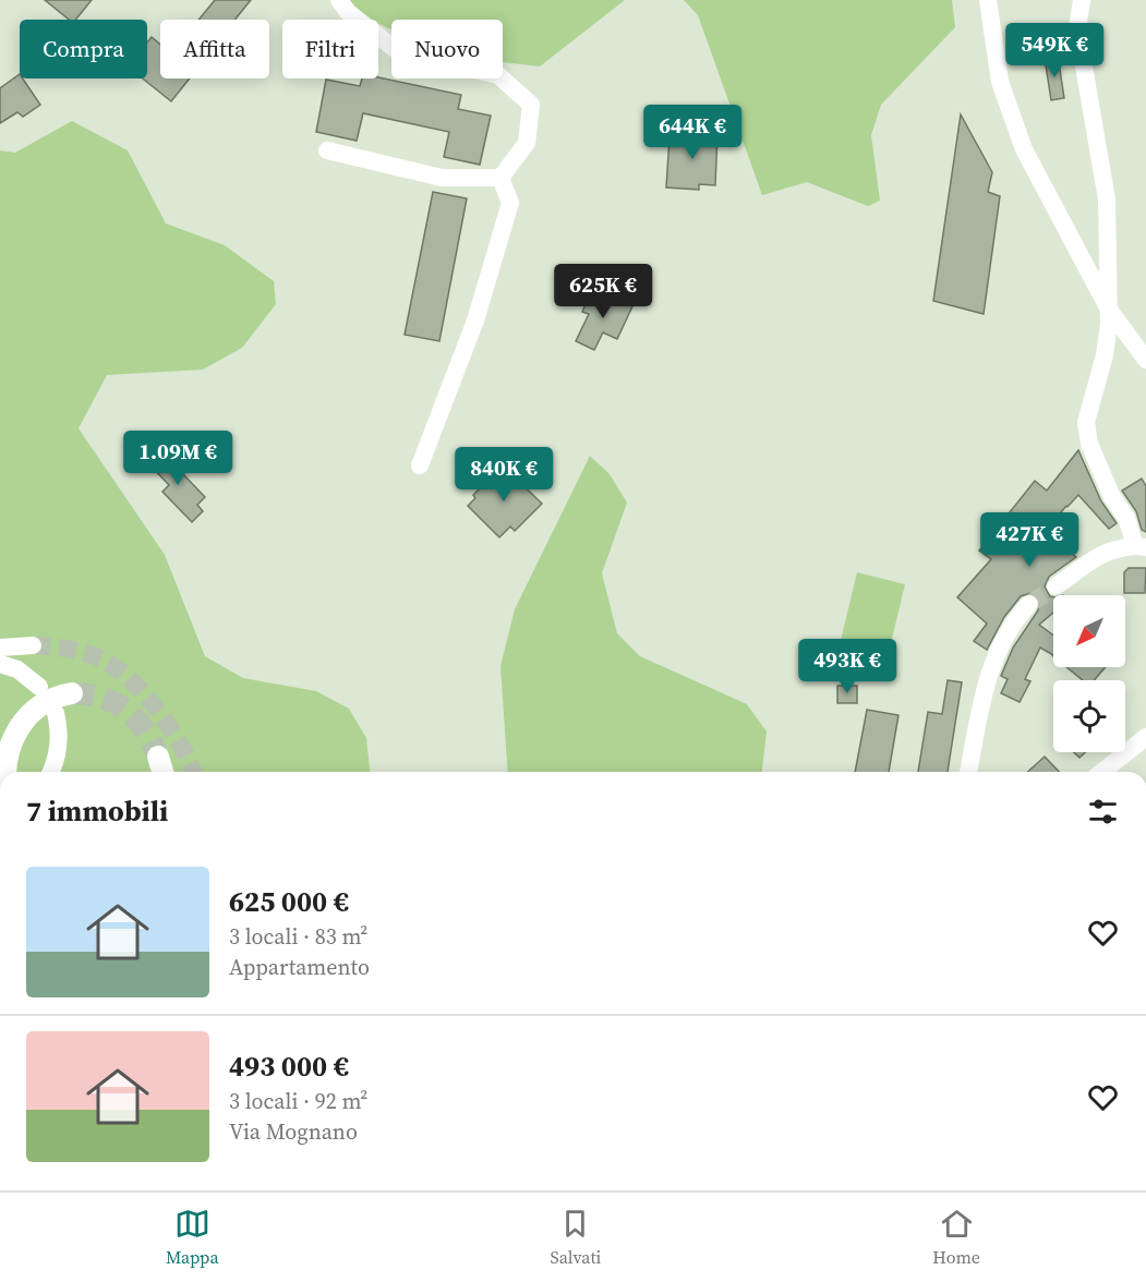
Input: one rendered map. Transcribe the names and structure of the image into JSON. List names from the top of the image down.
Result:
{
  "north": "bottom left",
  "page": {
    "chip": [
      "Compra",
      "Affitta",
      "Filtri",
      "Nuovo"
    ],
    "price": [
      "549K €",
      "644K €",
      "625K €",
      "1.09M €",
      "840K €",
      "427K €",
      "493K €"
    ],
    "heading": "7 immobili",
    "list": [
      {
        "name": "625 000 €",
        "note": "3 locali · 83 m² · Appartamento"
      },
      {
        "name": "493 000 €",
        "note": "3 locali · 92 m² · Via Mognano"
      }
    ],
    "tabs": ["Mappa", "Salvati", "Home"]
  }
}
